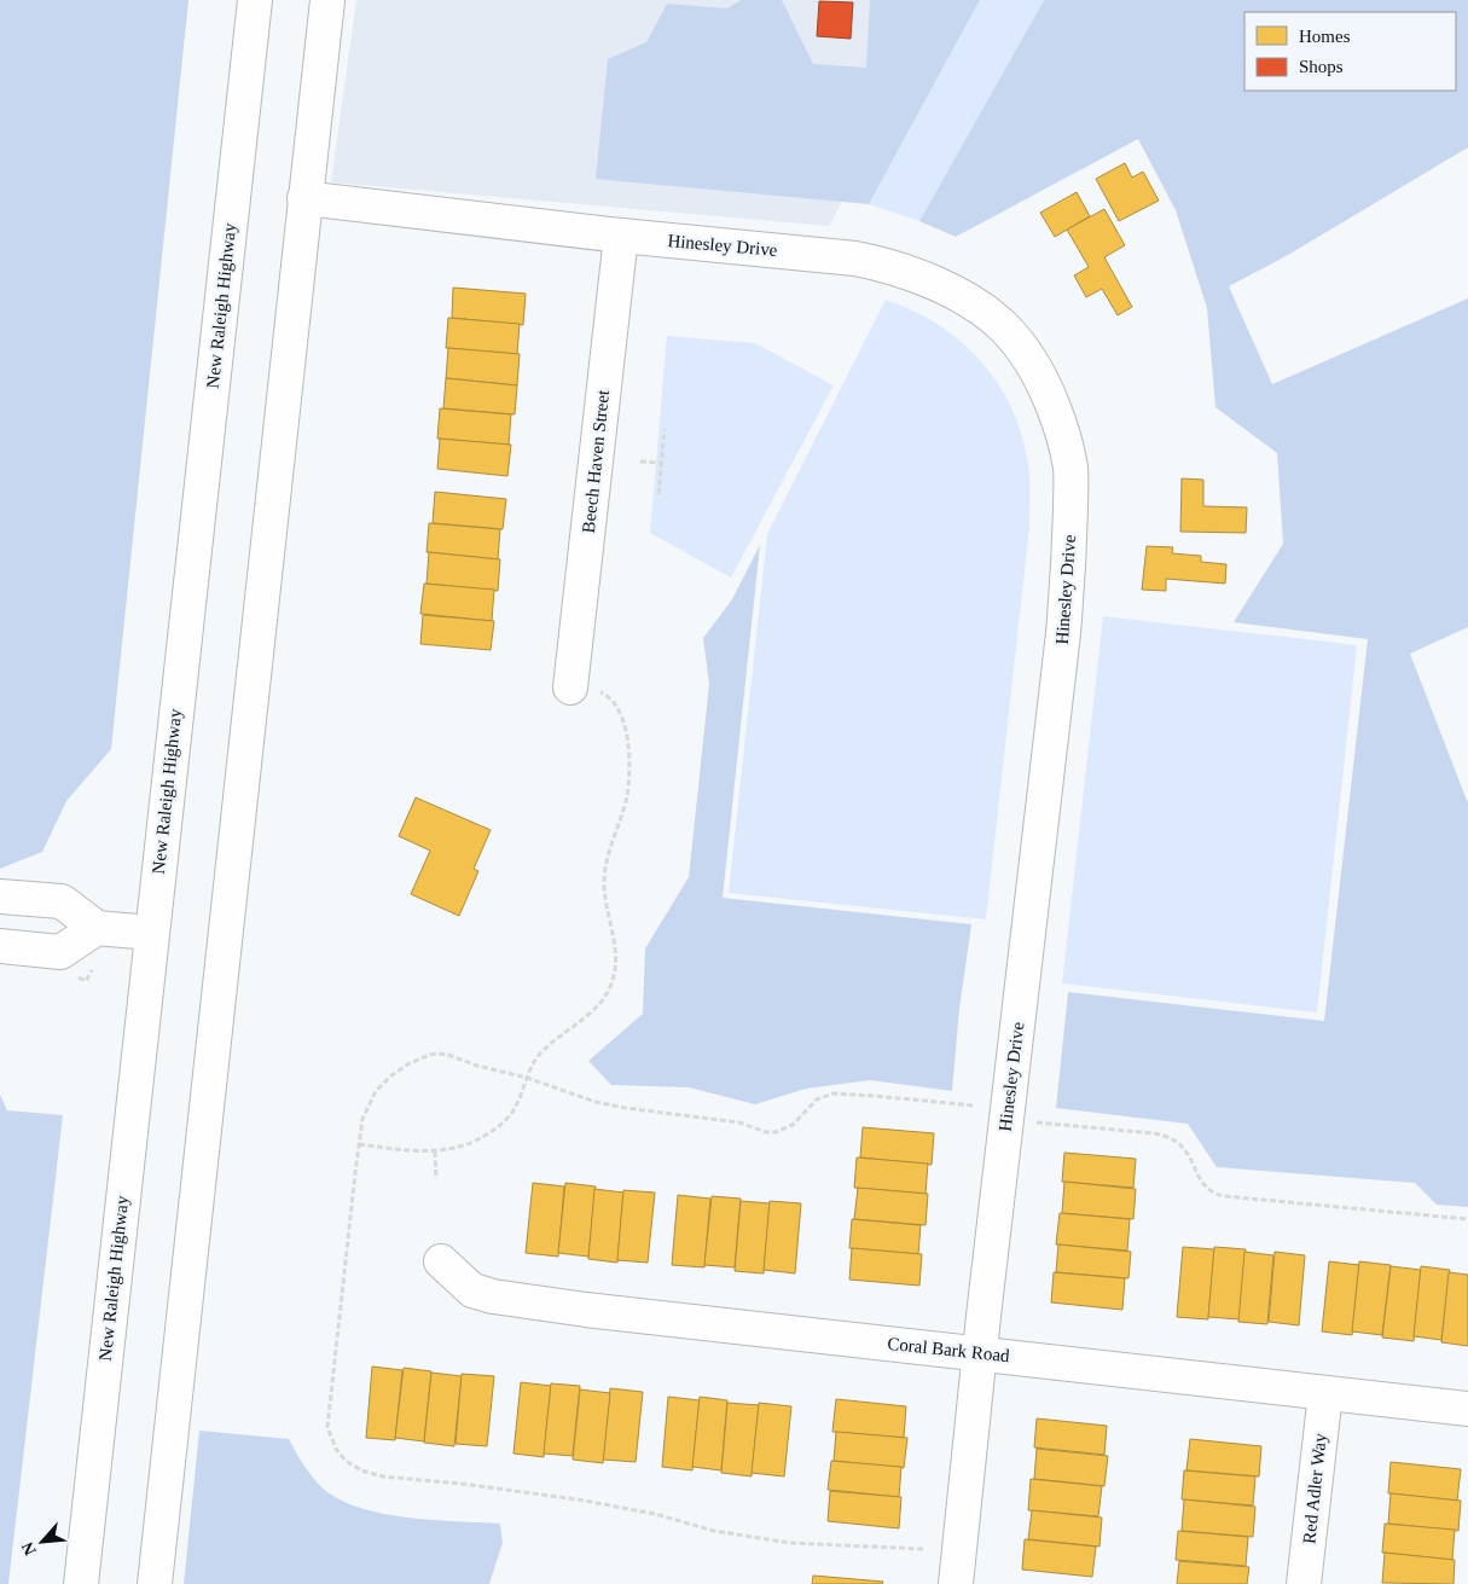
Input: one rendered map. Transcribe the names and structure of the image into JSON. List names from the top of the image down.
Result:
{
  "streets": {
    "main road": [
      "Hinesley Drive",
      "New Raleigh Highway",
      "Beech Haven Street",
      "Coral Bark Road",
      "Red Adler Way"
    ]
  },
  "crossings": [
    ["Hinesley Drive", "Beech Haven Street"],
    ["Hinesley Drive", "Coral Bark Road"],
    ["Coral Bark Road", "Red Adler Way"]
  ],
  "legend": ["Homes", "Shops"],
  "north": "bottom left"
}
